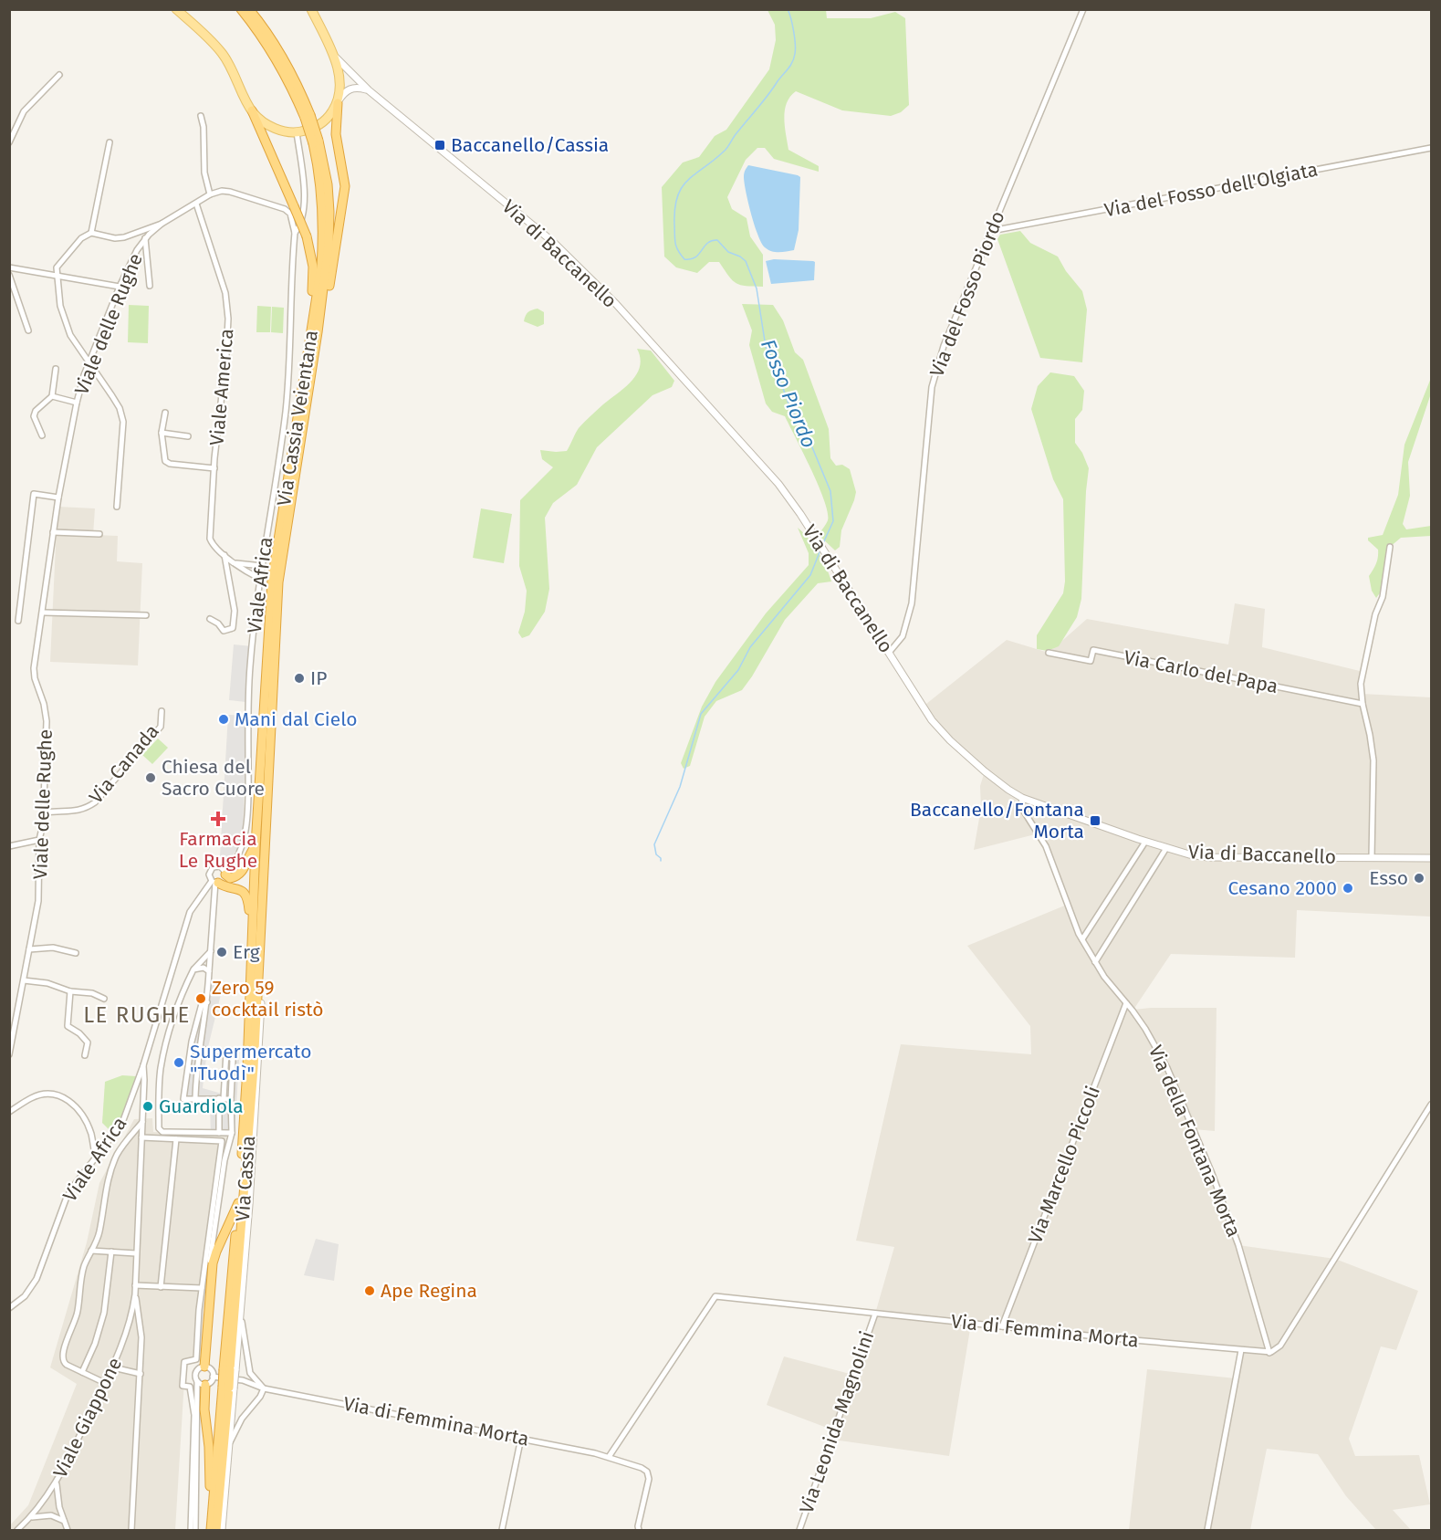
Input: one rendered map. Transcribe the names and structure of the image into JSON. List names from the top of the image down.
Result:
{
  "streets": {
    "highway": ["Via Cassia Veientana", "Via Cassia"],
    "street": [
      "Via del Fosso dell'Olgiata",
      "Via di Baccanello",
      "Via del Fosso Piordo",
      "Viale delle Rughe",
      "Viale America",
      "Viale Africa",
      "Via Carlo del Papa",
      "Via Canada",
      "Via della Fontana Morta",
      "Via Marcello Piccoli",
      "Via di Femmina Morta",
      "Viale Giappone",
      "Via Leonida Magnolini"
    ]
  },
  "crossings": [
    ["Via del Fosso dell'Olgiata", "Via del Fosso Piordo"],
    ["Via di Baccanello", "Via del Fosso Piordo"],
    ["Via di Baccanello", "Via della Fontana Morta"],
    ["Viale delle Rughe", "Via Canada"],
    ["Viale America", "Viale Africa"],
    ["Via Cassia Veientana", "Via Cassia"],
    ["Viale Africa", "Viale Giappone"],
    ["Via della Fontana Morta", "Via Marcello Piccoli"],
    ["Via della Fontana Morta", "Via di Femmina Morta"],
    ["Via Marcello Piccoli", "Via di Femmina Morta"],
    ["Via di Femmina Morta", "Via Leonida Magnolini"]
  ],
  "districts": ["LE RUGHE"],
  "water": ["Fosso Piordo"],
  "places": {
    "transit": ["Baccanello/Cassia", "Baccanello/Fontana Morta"],
    "other": [
      "IP",
      "Mani dal Cielo",
      "Chiesa del Sacro Cuore",
      "Esso",
      "Cesano 2000",
      "Erg",
      "Zero 59 cocktail ristò",
      "Supermercato \"Tuodì\"",
      "Guardiola",
      "Ape Regina"
    ],
    "health": ["Farmacia Le Rughe"]
  }
}
